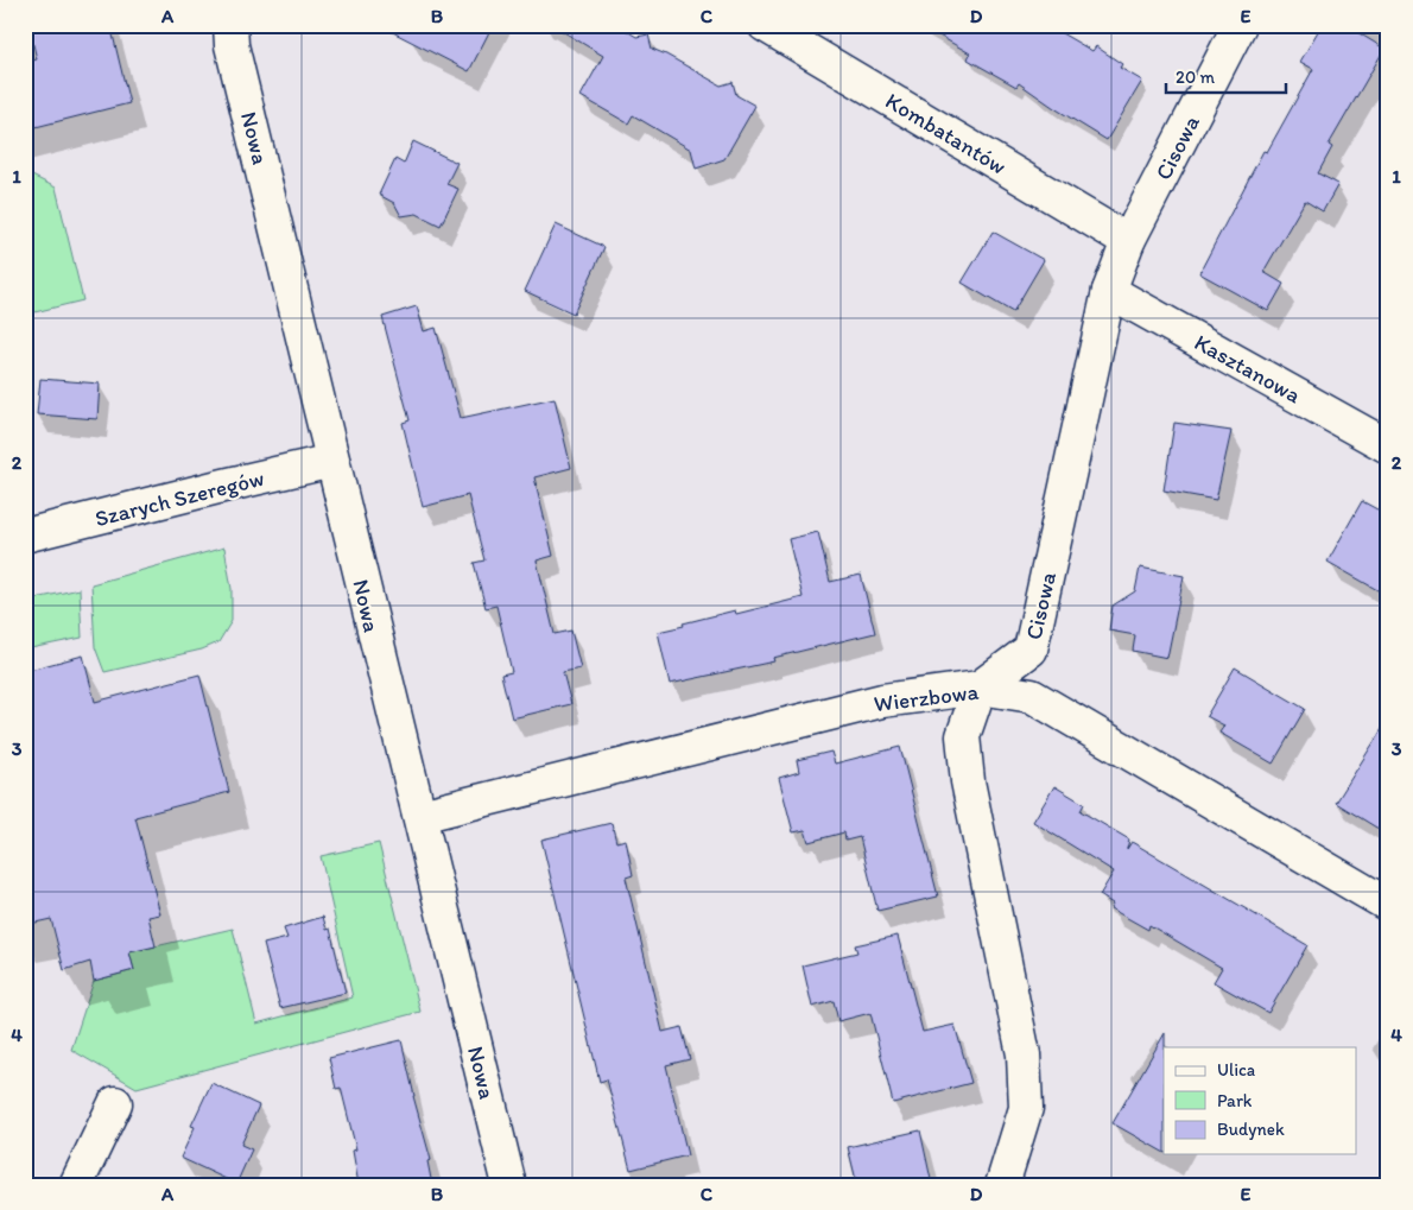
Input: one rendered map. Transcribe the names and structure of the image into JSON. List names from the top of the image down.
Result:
{
  "streets": {
    "street": [
      "Kombatantów",
      "Nowa",
      "Cisowa",
      "Kasztanowa",
      "Szarych Szeregów",
      "Wierzbowa"
    ]
  },
  "crossings": [
    ["Kombatantów", "Cisowa"],
    ["Nowa", "Szarych Szeregów"],
    ["Nowa", "Wierzbowa"],
    ["Cisowa", "Kasztanowa"],
    ["Cisowa", "Wierzbowa"]
  ],
  "legend": ["Ulica", "Park", "Budynek"],
  "scale_bar": "20 m",
  "grid": {
    "columns": [
      "A",
      "B",
      "C",
      "D",
      "E"
    ],
    "rows": [
      "1",
      "2",
      "3",
      "4"
    ]
  }
}
